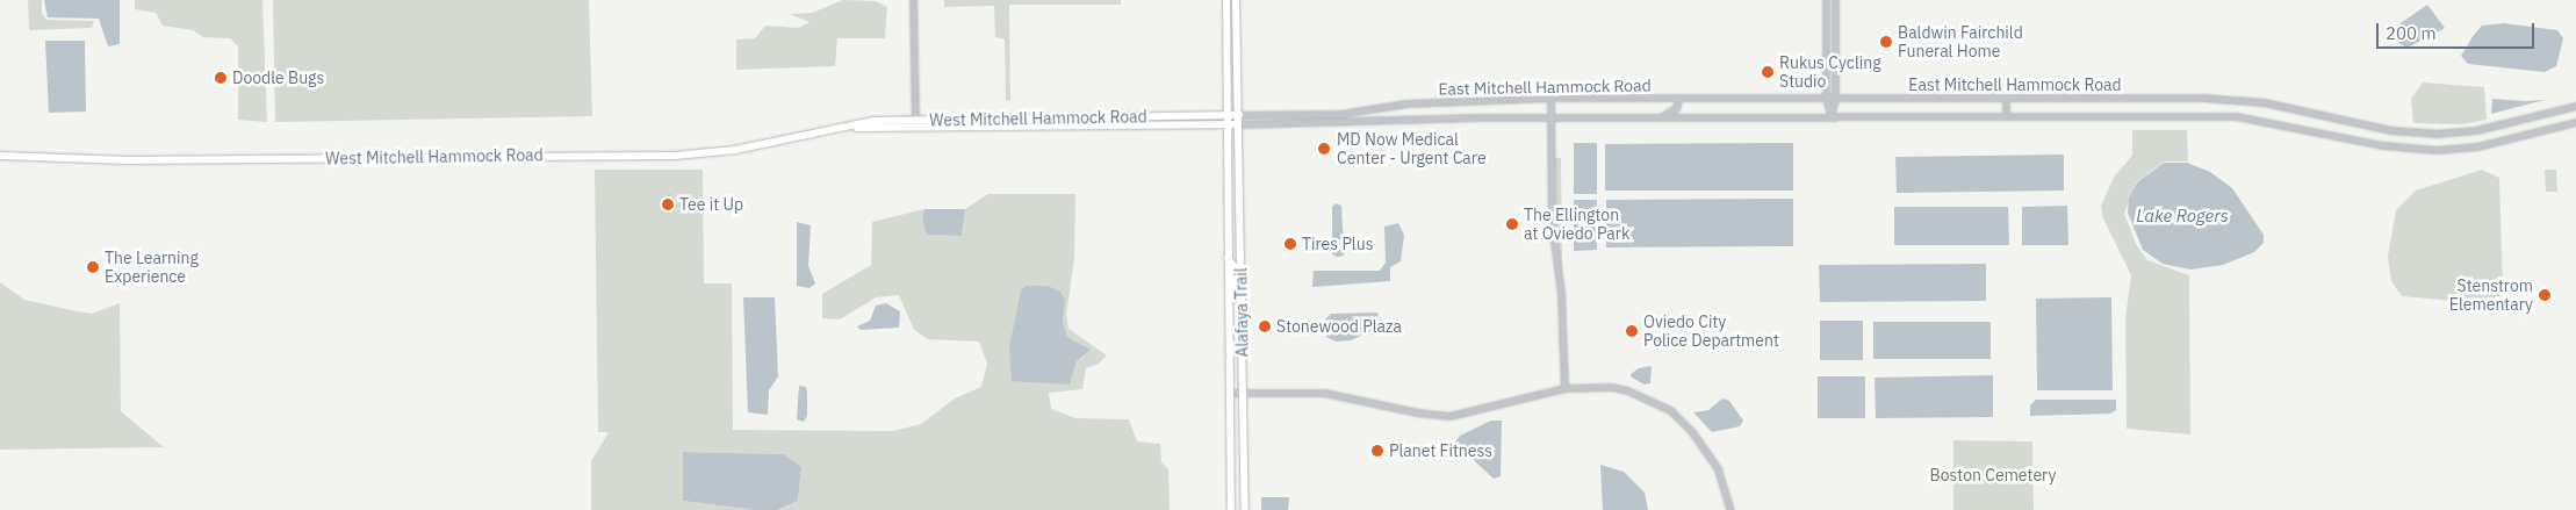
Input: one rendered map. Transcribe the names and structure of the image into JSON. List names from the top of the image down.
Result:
{
  "streets": {
    "main road": ["West Mitchell Hammock Road", "Alafaya Trail"],
    "street": ["East Mitchell Hammock Road"]
  },
  "crossings": [
    ["East Mitchell Hammock Road", "Alafaya Trail"],
    ["West Mitchell Hammock Road", "Alafaya Trail"]
  ],
  "water": ["Lake Rogers"],
  "parks": ["Boston Cemetery"],
  "places": [
    "Baldwin Fairchild Funeral Home",
    "Rukus Cycling Studio",
    "Doodle Bugs",
    "MD Now Medical Center - Urgent Care",
    "Tee it Up",
    "The Ellington at Oviedo Park",
    "Tires Plus",
    "The Learning Experience",
    "Stenstrom Elementary",
    "Stonewood Plaza",
    "Oviedo City Police Department",
    "Planet Fitness"
  ],
  "scale_bar": "200 m"
}
